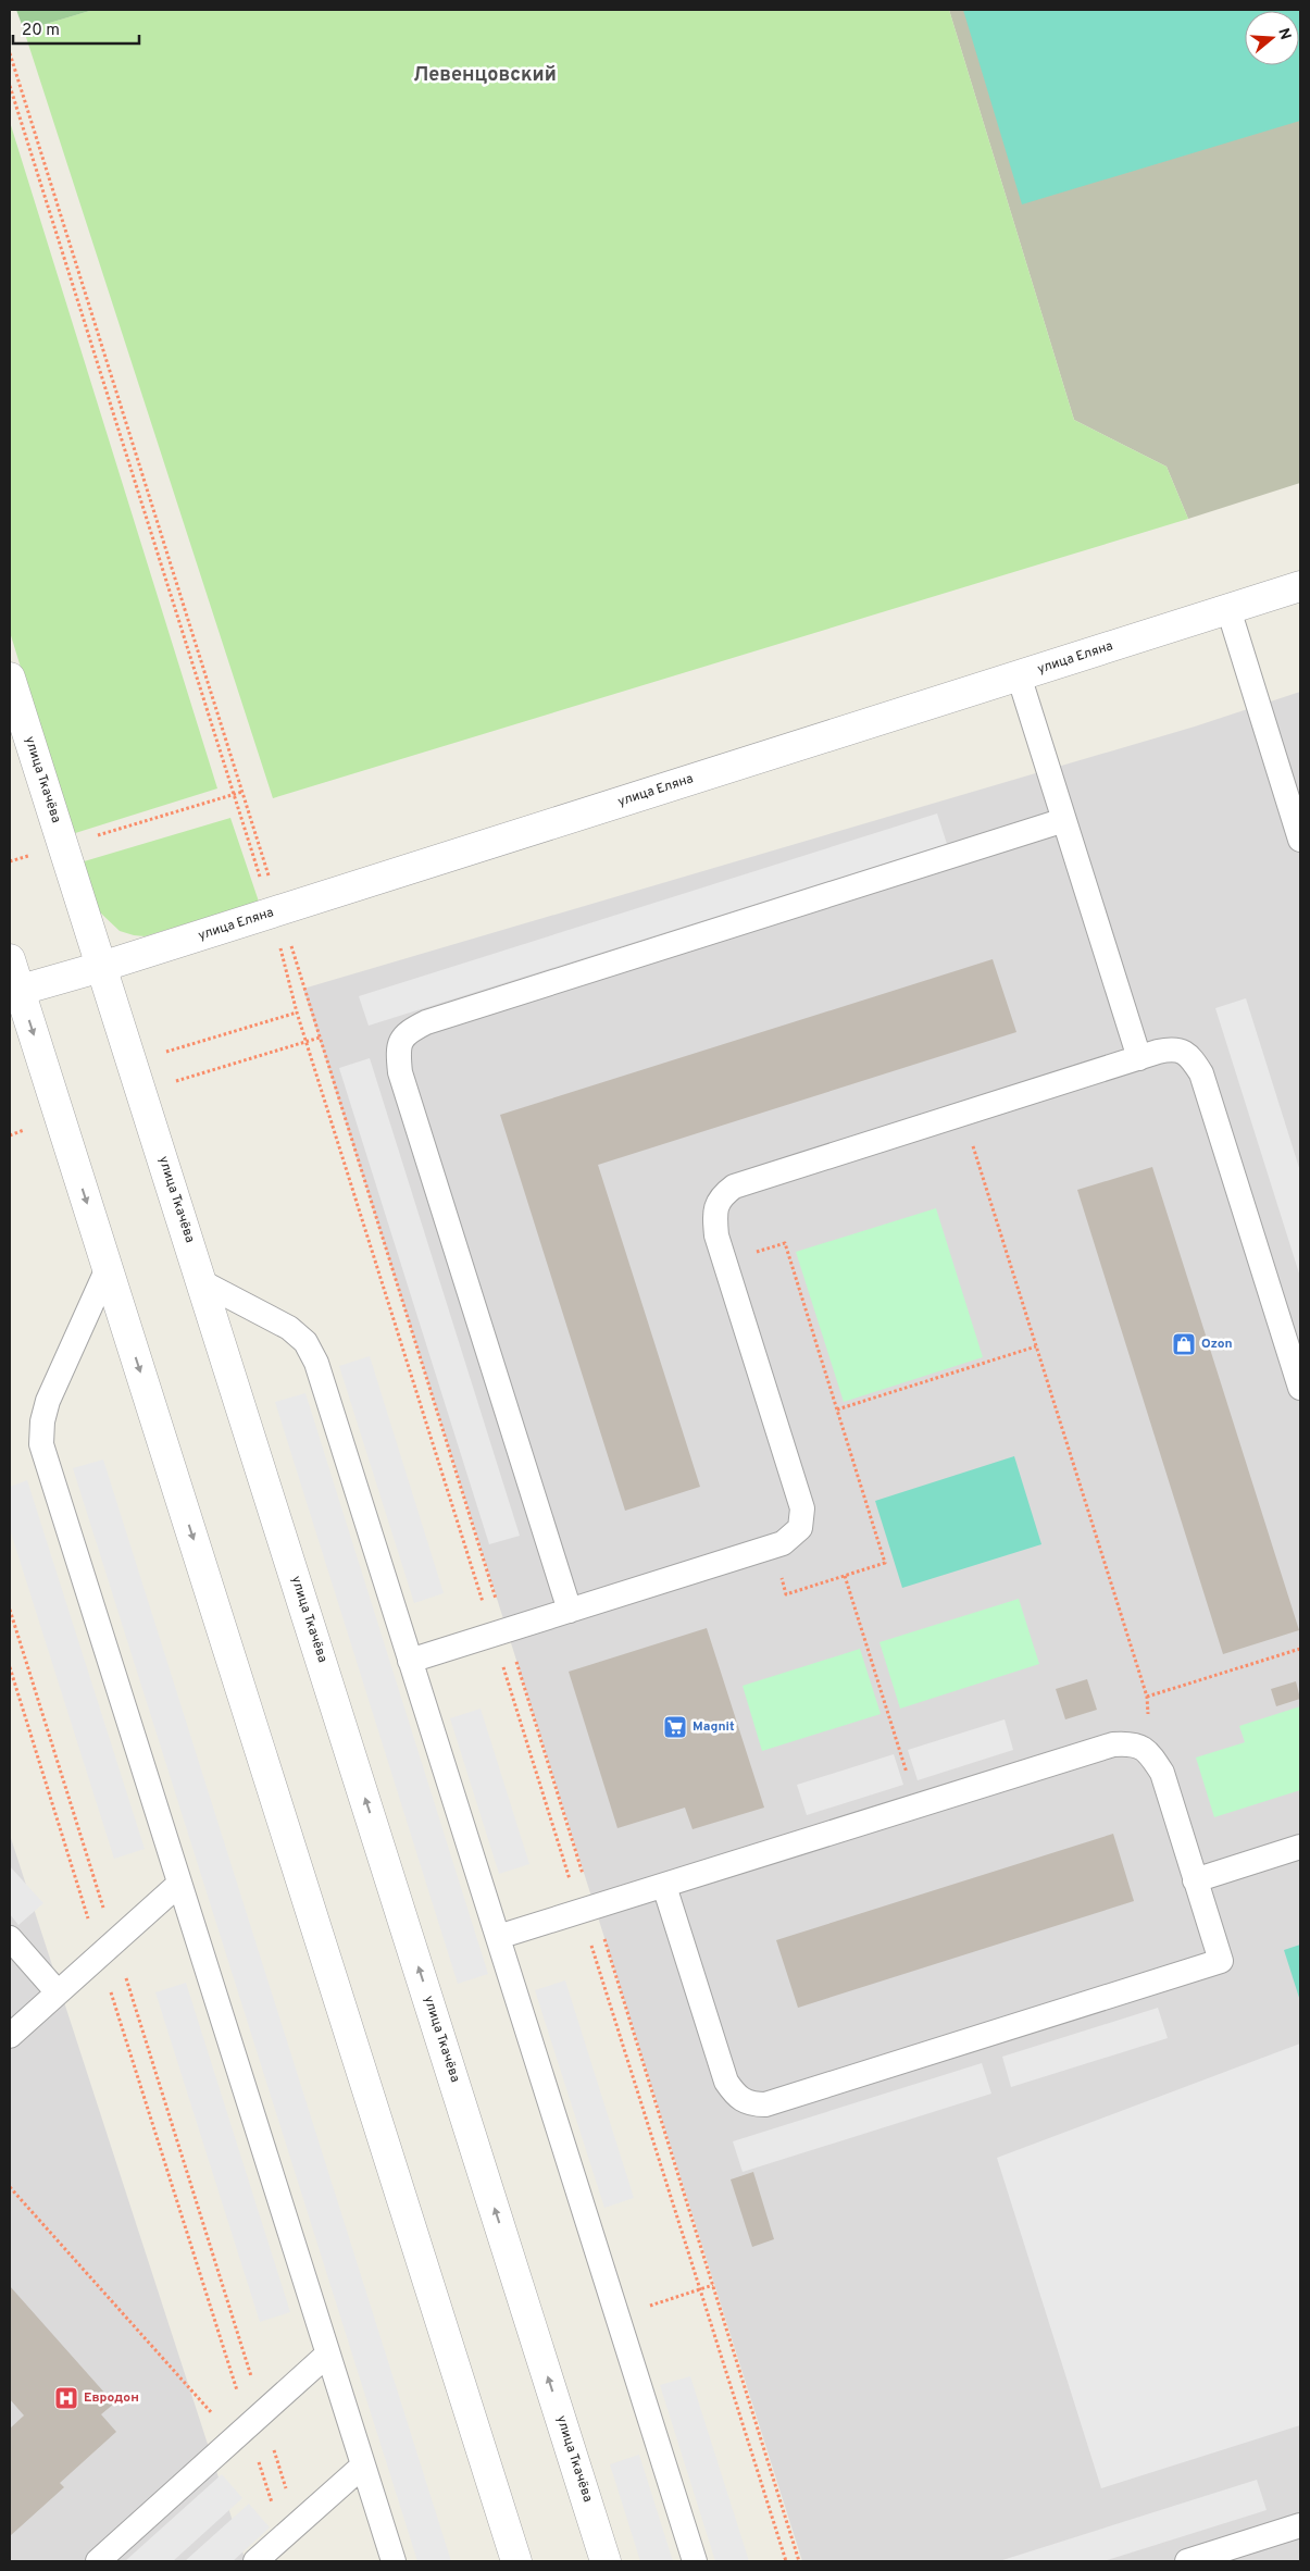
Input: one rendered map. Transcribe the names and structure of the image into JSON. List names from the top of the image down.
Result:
{
  "streets": {
    "street": ["улица Еляна", "улица Ткачёва"]
  },
  "crossings": [
    ["улица Еляна", "улица Ткачёва"]
  ],
  "districts": ["Левенцовский"],
  "places": {
    "shop": ["Ozon"],
    "supermarket": ["Magnit"],
    "hospital": ["Евродон"]
  },
  "scale_bar": "20 m",
  "north": "right"
}
